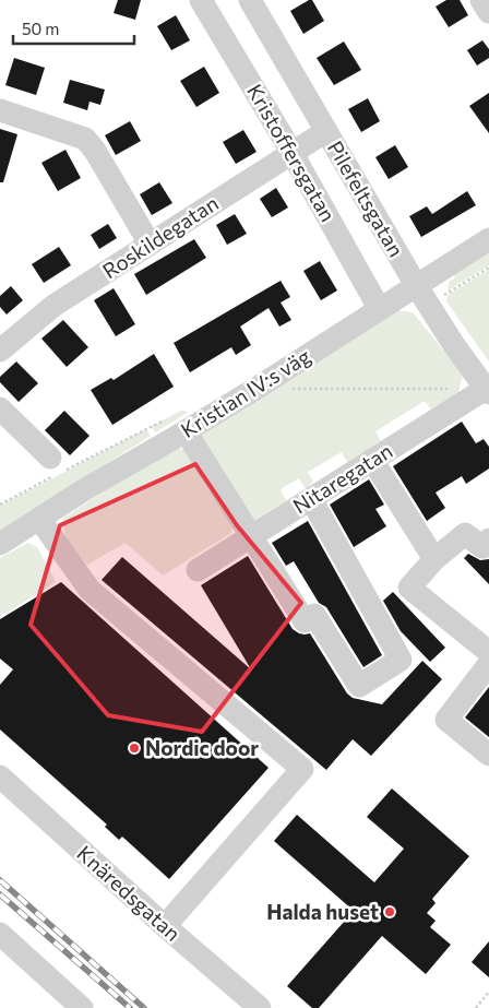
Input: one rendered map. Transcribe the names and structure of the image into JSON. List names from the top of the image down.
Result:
{
  "streets": {
    "street": [
      "Kristoffersgatan",
      "Pilefeltsgatan",
      "Roskildegatan",
      "Kristian IV:s väg",
      "Nitaregatan",
      "Knäredsgatan"
    ]
  },
  "crossings": [
    ["Kristoffersgatan", "Roskildegatan"],
    ["Kristoffersgatan", "Kristian IV:s väg"],
    ["Pilefeltsgatan", "Roskildegatan"],
    ["Pilefeltsgatan", "Kristian IV:s väg"],
    ["Pilefeltsgatan", "Nitaregatan"]
  ],
  "places": ["Nordic door", "Halda huset"],
  "scale_bar": "50 m"
}
